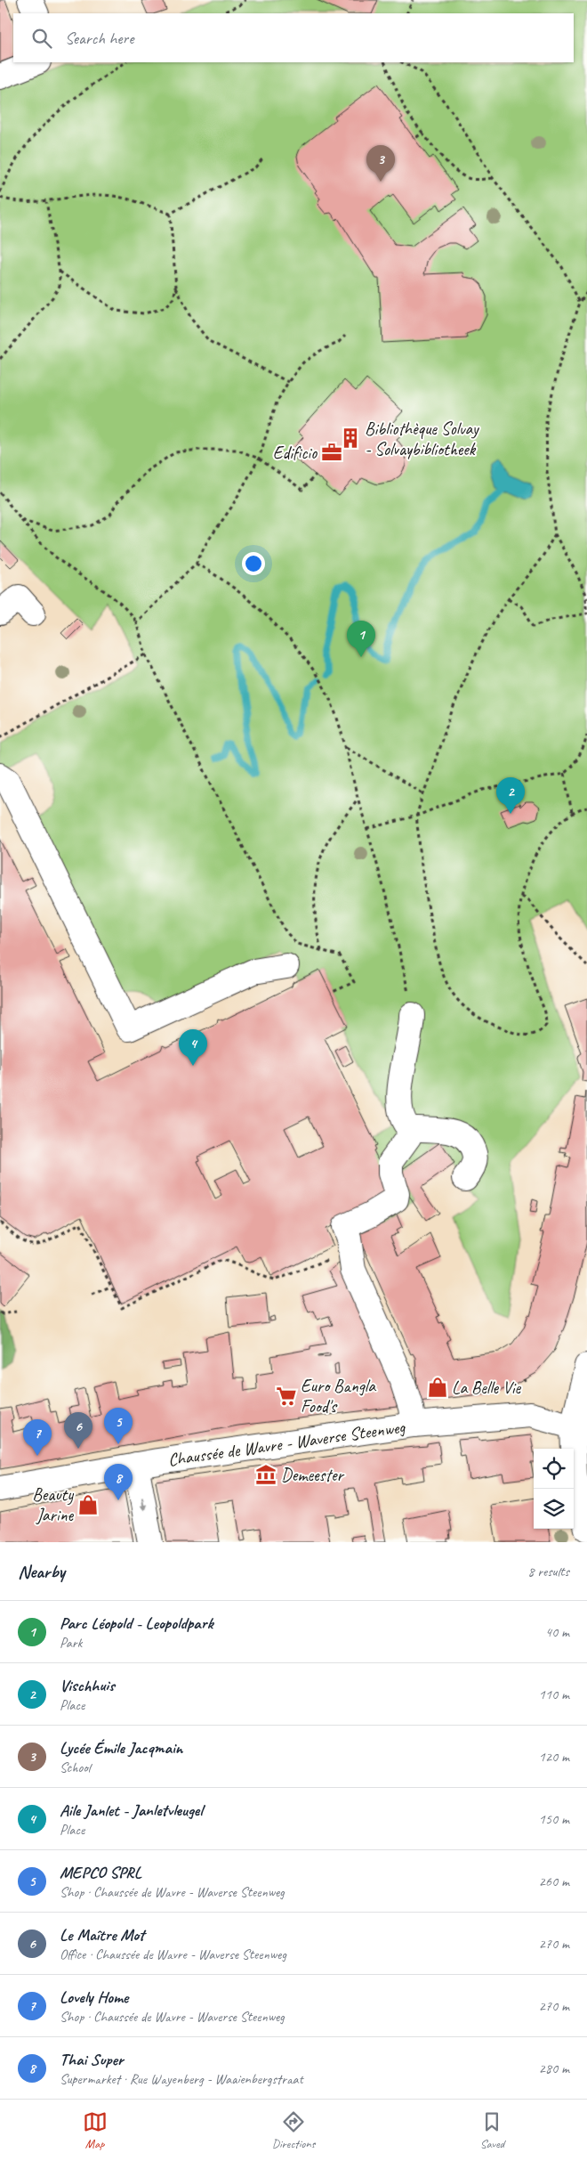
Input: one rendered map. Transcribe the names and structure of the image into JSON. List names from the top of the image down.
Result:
{
  "streets": {
    "street": ["Chaussée de Wavre - Waverse Steenweg"]
  },
  "places": {
    "building": ["Bibliothèque Solvay - Solvaybibliotheek"],
    "office": ["Edificio"],
    "shop": ["La Belle Vie", "Beauty Jarine"],
    "supermarket": ["Euro Bangla Food's"],
    "museum": ["Demeester"]
  },
  "page": {
    "search": "Search here",
    "pins": [
      "3",
      "1",
      "2",
      "4",
      "5",
      "6",
      "7",
      "8"
    ],
    "heading": ["Nearby", "8 results"],
    "list": [
      {
        "mark": "1",
        "name": "Parc Léopold - Leopoldpark",
        "note": "Park",
        "value": "40 m"
      },
      {
        "mark": "2",
        "name": "Vischhuis",
        "note": "Place",
        "value": "110 m"
      },
      {
        "mark": "3",
        "name": "Lycée Émile Jacqmain",
        "note": "School",
        "value": "120 m"
      },
      {
        "mark": "4",
        "name": "Aile Janlet - Janletvleugel",
        "note": "Place",
        "value": "150 m"
      },
      {
        "mark": "5",
        "name": "MEPCO SPRL",
        "note": "Shop · Chaussée de Wavre - Waverse Steenweg",
        "value": "260 m"
      },
      {
        "mark": "6",
        "name": "Le Maître Mot",
        "note": "Office · Chaussée de Wavre - Waverse Steenweg",
        "value": "270 m"
      },
      {
        "mark": "7",
        "name": "Lovely Home",
        "note": "Shop · Chaussée de Wavre - Waverse Steenweg",
        "value": "270 m"
      },
      {
        "mark": "8",
        "name": "Thai Super",
        "note": "Supermarket · Rue Wayenberg - Waaienbergstraat",
        "value": "280 m"
      }
    ],
    "nav": ["Map", "Directions", "Saved"]
  }
}
